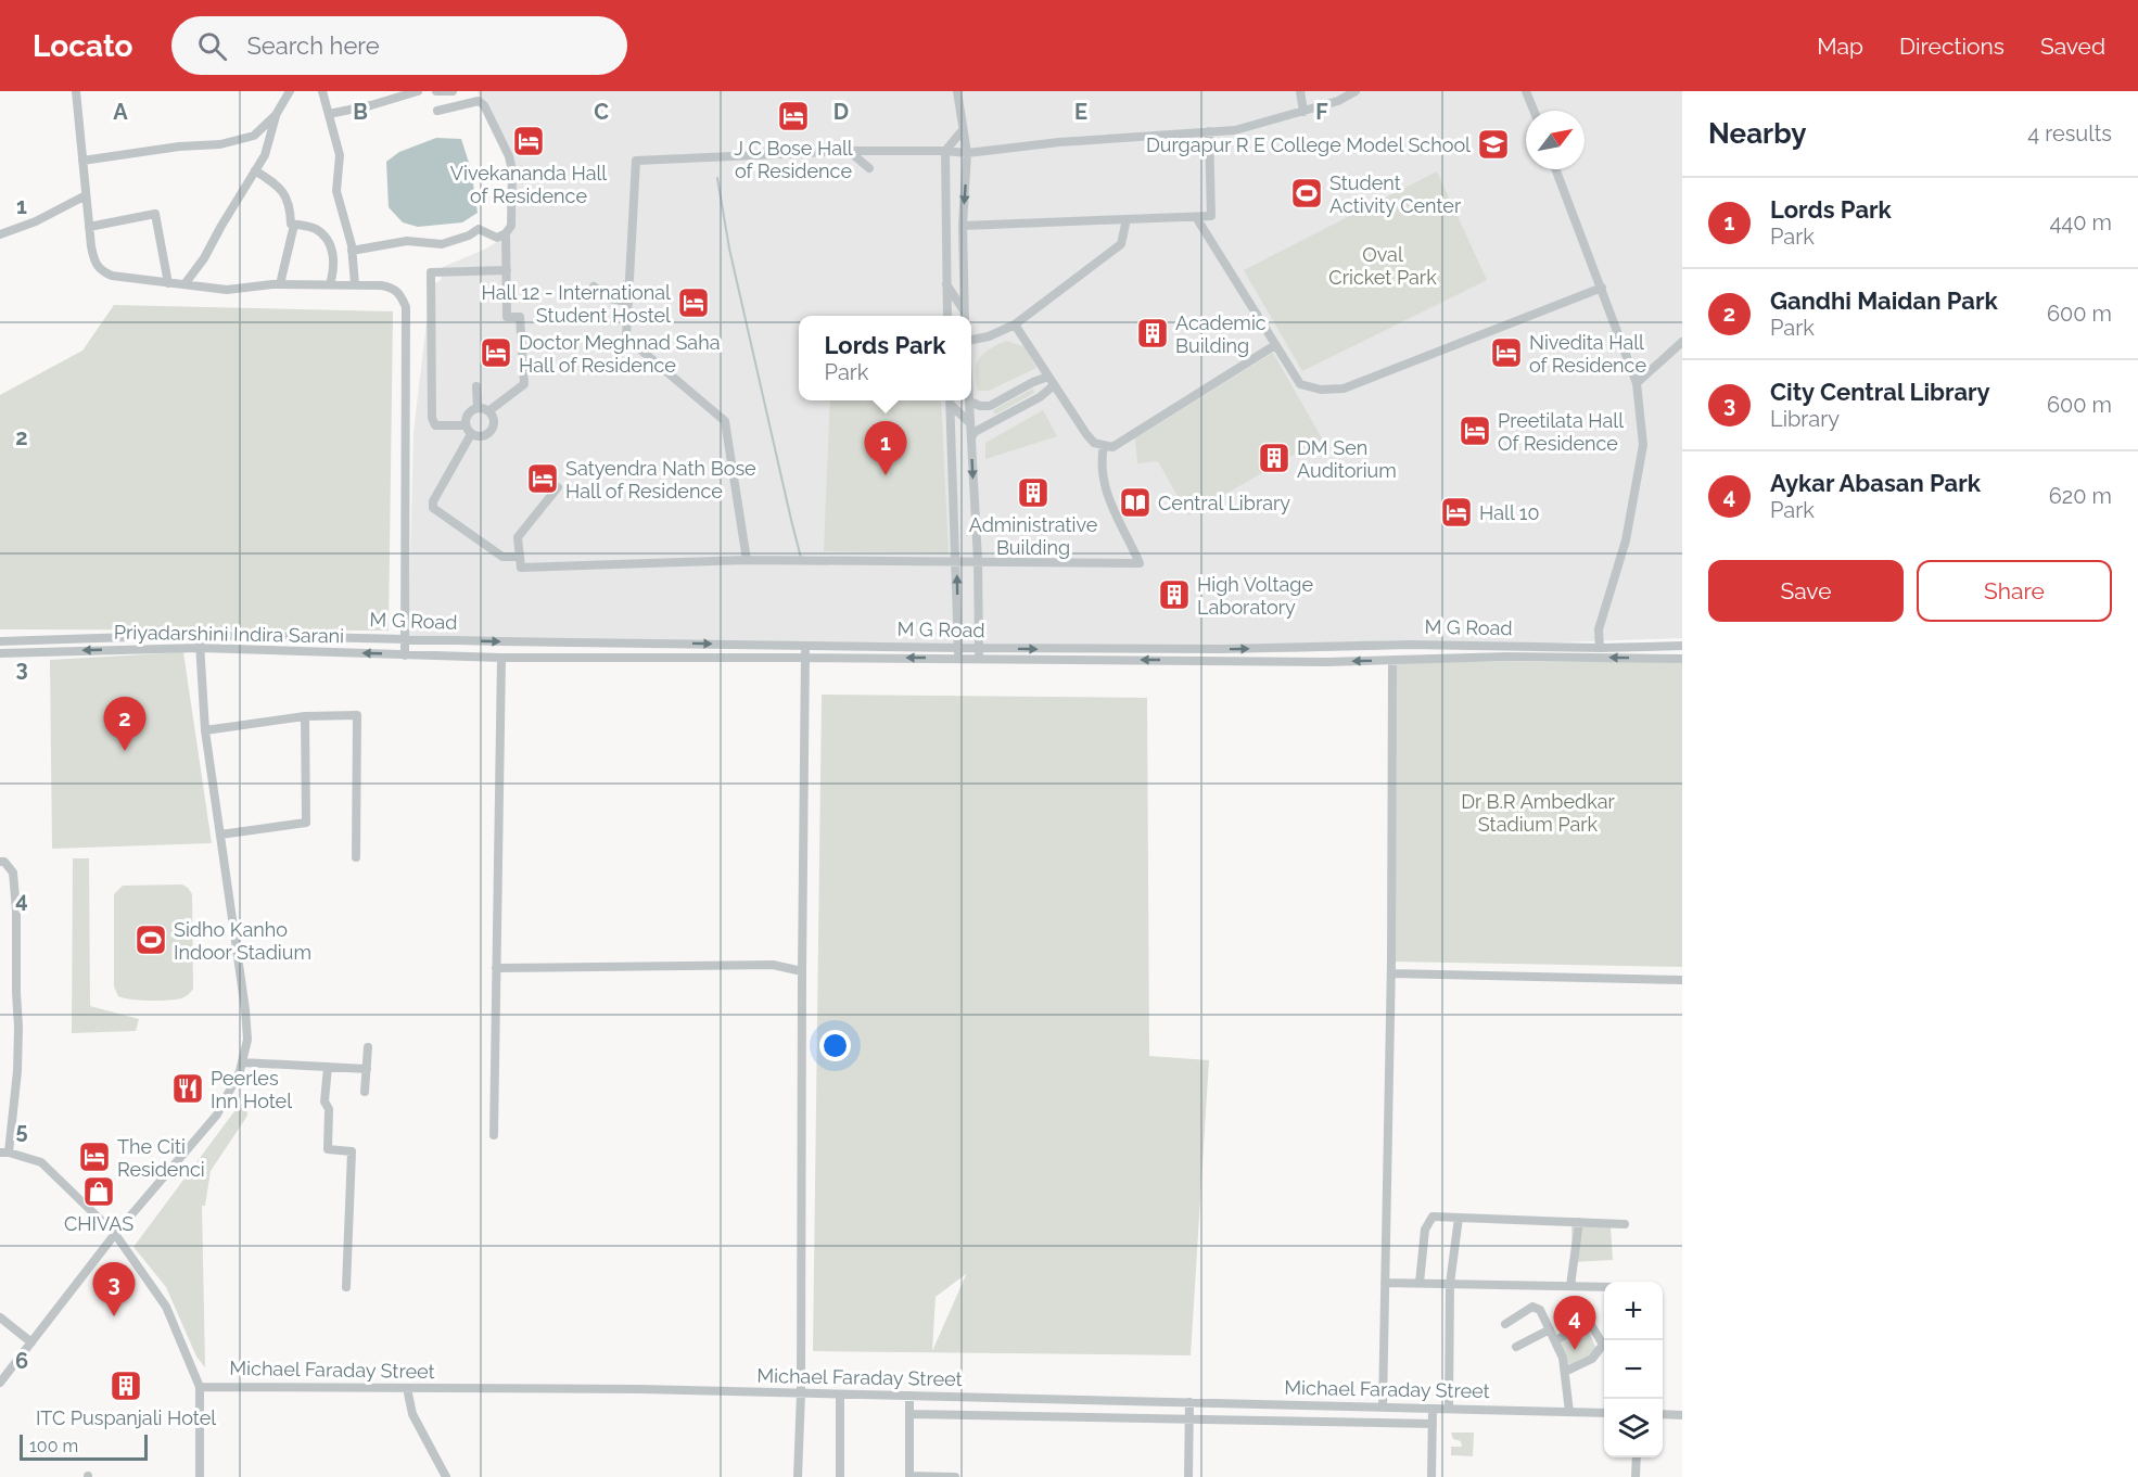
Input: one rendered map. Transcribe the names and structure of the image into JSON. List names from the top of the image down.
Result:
{
  "streets": {
    "street": ["M G Road", "Priyadarshini Indira Sarani", "Michael Faraday Street"]
  },
  "crossings": [
    ["M G Road", "Priyadarshini Indira Sarani"]
  ],
  "parks": ["Oval Cricket Park", "Dr B.R Ambedkar Stadium Park"],
  "places": {
    "hotel": [
      "J C Bose Hall of Residence",
      "Vivekananda Hall of Residence",
      "Hall 12 - International Student Hostel",
      "Doctor Meghnad Saha Hall of Residence",
      "Nivedita Hall of Residence",
      "Preetilata Hall Of Residence",
      "Satyendra Nath Bose Hall of Residence",
      "Hall 10",
      "The Citi Residenci"
    ],
    "school or university": ["Durgapur R E College Model School"],
    "sports": ["Student Activity Center", "Sidho Kanho Indoor Stadium"],
    "building": [
      "Academic Building",
      "DM Sen Auditorium",
      "Administrative Building",
      "High Voltage Laboratory",
      "ITC Puspanjali Hotel"
    ],
    "library": ["Central Library"],
    "restaurant": ["Peerles Inn Hotel"],
    "shop": ["CHIVAS"]
  },
  "scale_bar": "100 m",
  "north": "top right",
  "page": {
    "header": "Locato",
    "search": "Search here",
    "nav": ["Map", "Directions", "Saved"],
    "heading": ["Nearby", "4 results"],
    "list": [
      {
        "mark": "1",
        "name": "Lords Park",
        "note": "Park",
        "value": "440 m"
      },
      {
        "mark": "2",
        "name": "Gandhi Maidan Park",
        "note": "Park",
        "value": "600 m"
      },
      {
        "mark": "3",
        "name": "City Central Library",
        "note": "Library",
        "value": "600 m"
      },
      {
        "mark": "4",
        "name": "Aykar Abasan Park",
        "note": "Park",
        "value": "620 m"
      }
    ],
    "popup": ["Lords Park", "Park"],
    "pins": [
      "1",
      "2",
      "3",
      "4"
    ],
    "buttons": ["Save", "Share"],
    "map_buttons": ["+", "−"],
    "scale": "100 m"
  },
  "grid": {
    "columns": [
      "A",
      "B",
      "C",
      "D",
      "E",
      "F"
    ],
    "rows": [
      "1",
      "2",
      "3",
      "4",
      "5",
      "6"
    ]
  }
}
